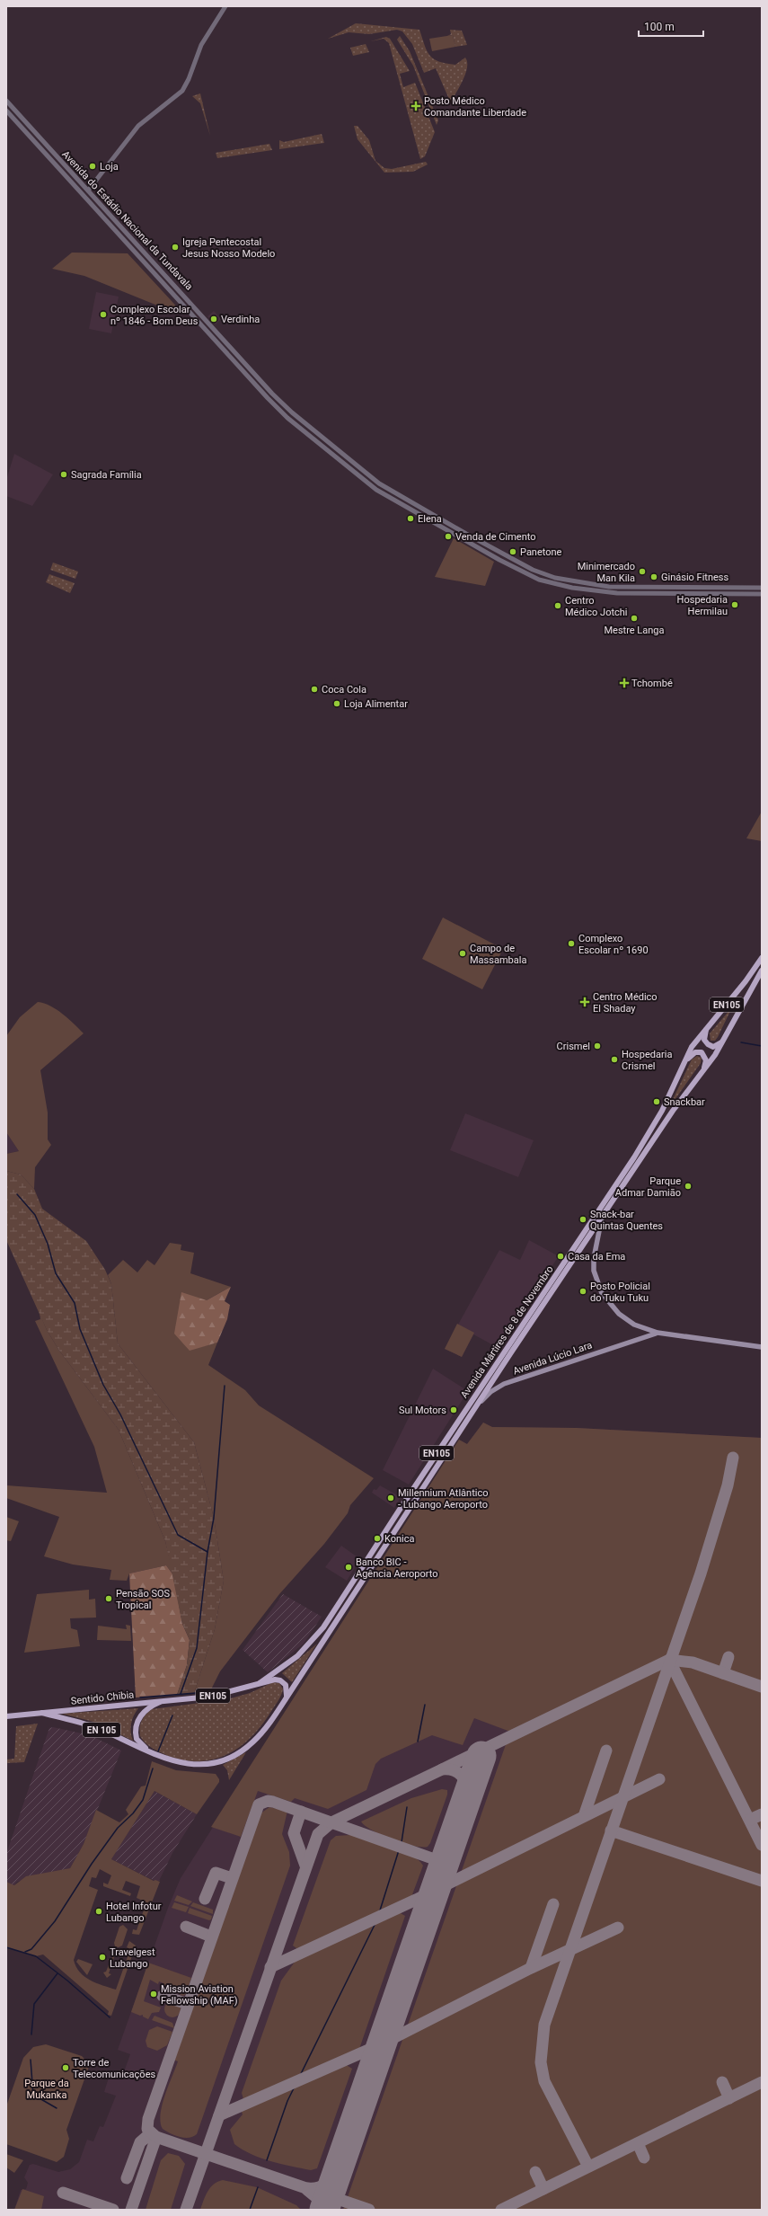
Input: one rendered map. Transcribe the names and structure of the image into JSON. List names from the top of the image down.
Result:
{
  "streets": {
    "main road": [
      "EN105",
      "Avenida Mártires de 8 de Novembro",
      "Avenida Lúcio Lara",
      "Sentido Chibia",
      "EN 105"
    ],
    "street": ["Avenida do Estádio Nacional da Tundavala"]
  },
  "crossings": [
    ["EN105", "Avenida Mártires de 8 de Novembro"],
    ["EN105", "Sentido Chibia"],
    ["EN105", "EN 105"],
    ["Avenida Mártires de 8 de Novembro", "Avenida Lúcio Lara"],
    ["Sentido Chibia", "EN 105"]
  ],
  "parks": ["Parque da Mukanka"],
  "places": {
    "health": ["Posto Médico Comandante Liberdade", "Tchombé", "Centro Médico El Shaday"],
    "other": [
      "Loja",
      "Igreja Pentecostal Jesus Nosso Modelo",
      "Complexo Escolar nº 1846 - Bom Deus",
      "Verdinha",
      "Sagrada Família",
      "Elena",
      "Venda de Cimento",
      "Panetone",
      "Minimercado Man Kila",
      "Ginásio Fitness",
      "Hospedaria Hermilau",
      "Centro Médico Jotchi",
      "Mestre Langa",
      "Coca Cola",
      "Loja Alimentar",
      "Complexo Escolar nº 1690",
      "Campo de Massambala",
      "Crismel",
      "Hospedaria Crismel",
      "Snackbar",
      "Parque Admar Damião",
      "Snack-bar Quintas Quentes",
      "Casa da Ema",
      "Posto Policial do Tuku Tuku",
      "Sul Motors",
      "Millennium Atlântico - Lubango Aeroporto",
      "Konica",
      "Banco BIC - Agência Aeroporto",
      "Pensão SOS Tropical",
      "Hotel Infotur Lubango",
      "Travelgest Lubango",
      "Mission Aviation Fellowship (MAF)",
      "Torre de Telecomunicações"
    ]
  },
  "scale_bar": "100 m"
}
